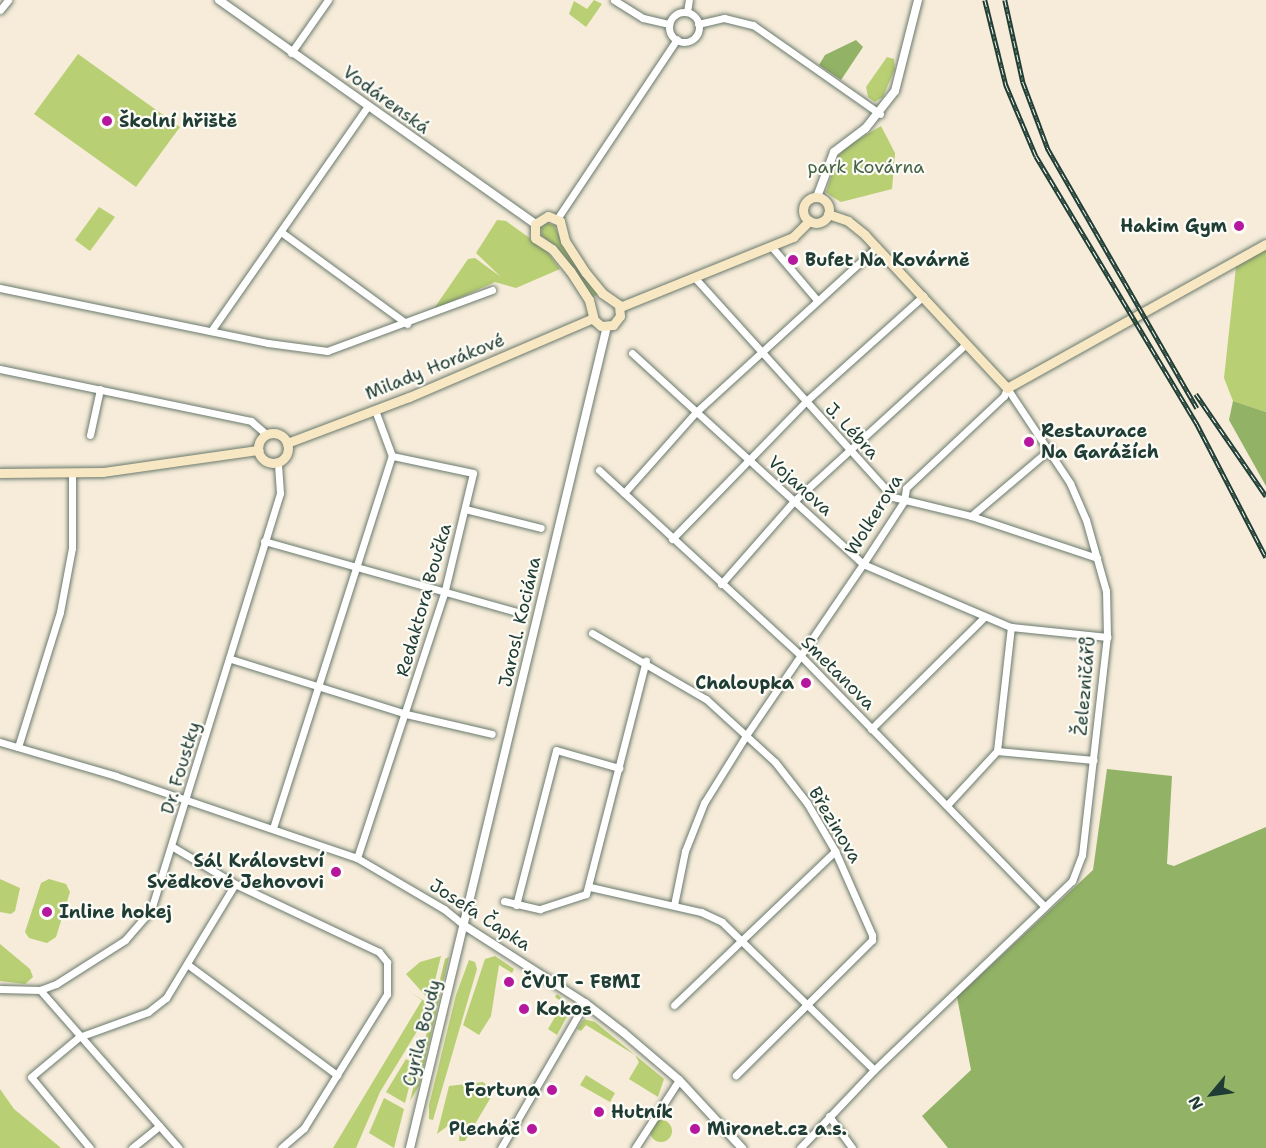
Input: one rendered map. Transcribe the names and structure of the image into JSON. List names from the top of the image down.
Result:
{
  "streets": {
    "main road": ["Milady Horákové", "Wolkerova", "Železničářů"],
    "street": [
      "Vodárenská",
      "J. Lébra",
      "Vojanova",
      "Redaktora Boučka",
      "Jarosl. Kociána",
      "Smetanova",
      "Dr. Foustky",
      "Březinova",
      "Josefa Čapka",
      "Cyrila Boudy"
    ]
  },
  "crossings": [
    ["Milady Horákové", "Dr. Foustky"],
    ["J. Lébra", "Wolkerova"],
    ["J. Lébra", "Železničářů"],
    ["Vojanova", "Wolkerova"],
    ["Vojanova", "Železničářů"],
    ["Wolkerova", "Smetanova"],
    ["Wolkerova", "Železničářů"],
    ["Wolkerova", "Březinova"],
    ["Redaktora Boučka", "Josefa Čapka"],
    ["Jarosl. Kociána", "Josefa Čapka"],
    ["Jarosl. Kociána", "Cyrila Boudy"],
    ["Smetanova", "Železničářů"],
    ["Dr. Foustky", "Josefa Čapka"],
    ["Josefa Čapka", "Cyrila Boudy"]
  ],
  "parks": ["park Kovárna"],
  "places": [
    "Školní hřiště",
    "Hakim Gym",
    "Bufet Na Kovárně",
    "Restaurace Na Garážích",
    "Chaloupka",
    "Sál Království Svědkové Jehovovi",
    "Inline hokej",
    "ČVUT - FBMI",
    "Kokos",
    "Fortuna",
    "Hutník",
    "Plecháč",
    "Mironet.cz a.s."
  ],
  "north": "bottom left"
}
